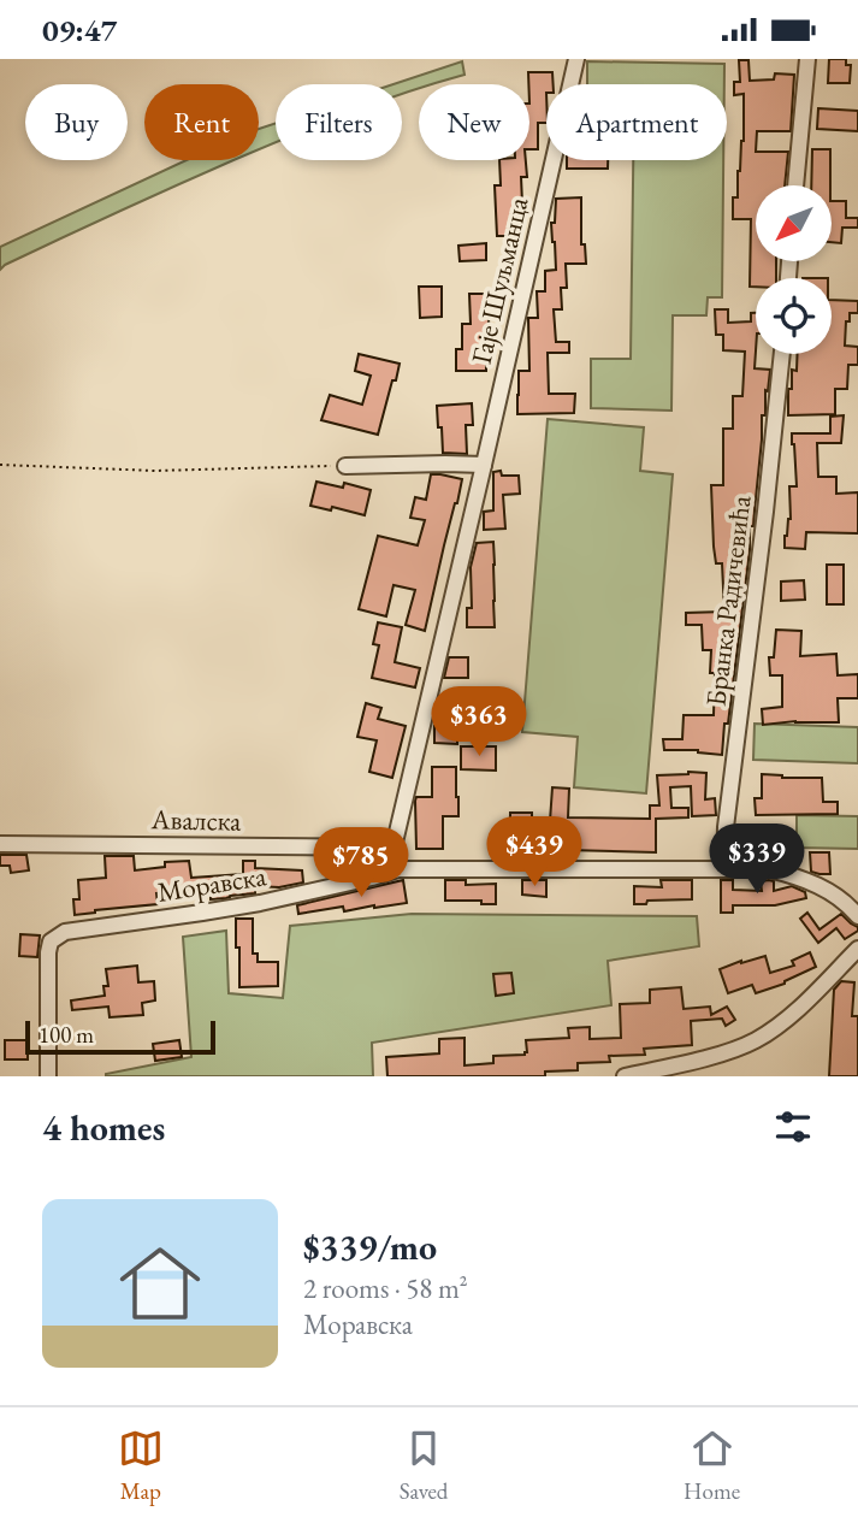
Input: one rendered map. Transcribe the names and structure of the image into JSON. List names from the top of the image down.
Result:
{
  "streets": {
    "street": [
      "Гаје Шуљманца",
      "Бранка Радичевића",
      "Авалска",
      "Моравска"
    ]
  },
  "crossings": [
    ["Гаје Шуљманца", "Авалска"],
    ["Гаје Шуљманца", "Моравска"],
    ["Бранка Радичевића", "Моравска"]
  ],
  "scale_bar": "100 m",
  "north": "bottom left",
  "page": {
    "status": "09:47",
    "chip": [
      "Buy",
      "Rent",
      "Filters",
      "New",
      "Apartment"
    ],
    "price": [
      "$363",
      "$439",
      "$339",
      "$785"
    ],
    "scale": "100 m",
    "heading": "4 homes",
    "list": [
      {
        "name": "$339/mo",
        "note": "2 rooms · 58 m² · Моравска"
      }
    ],
    "tabs": ["Map", "Saved", "Home"]
  }
}
